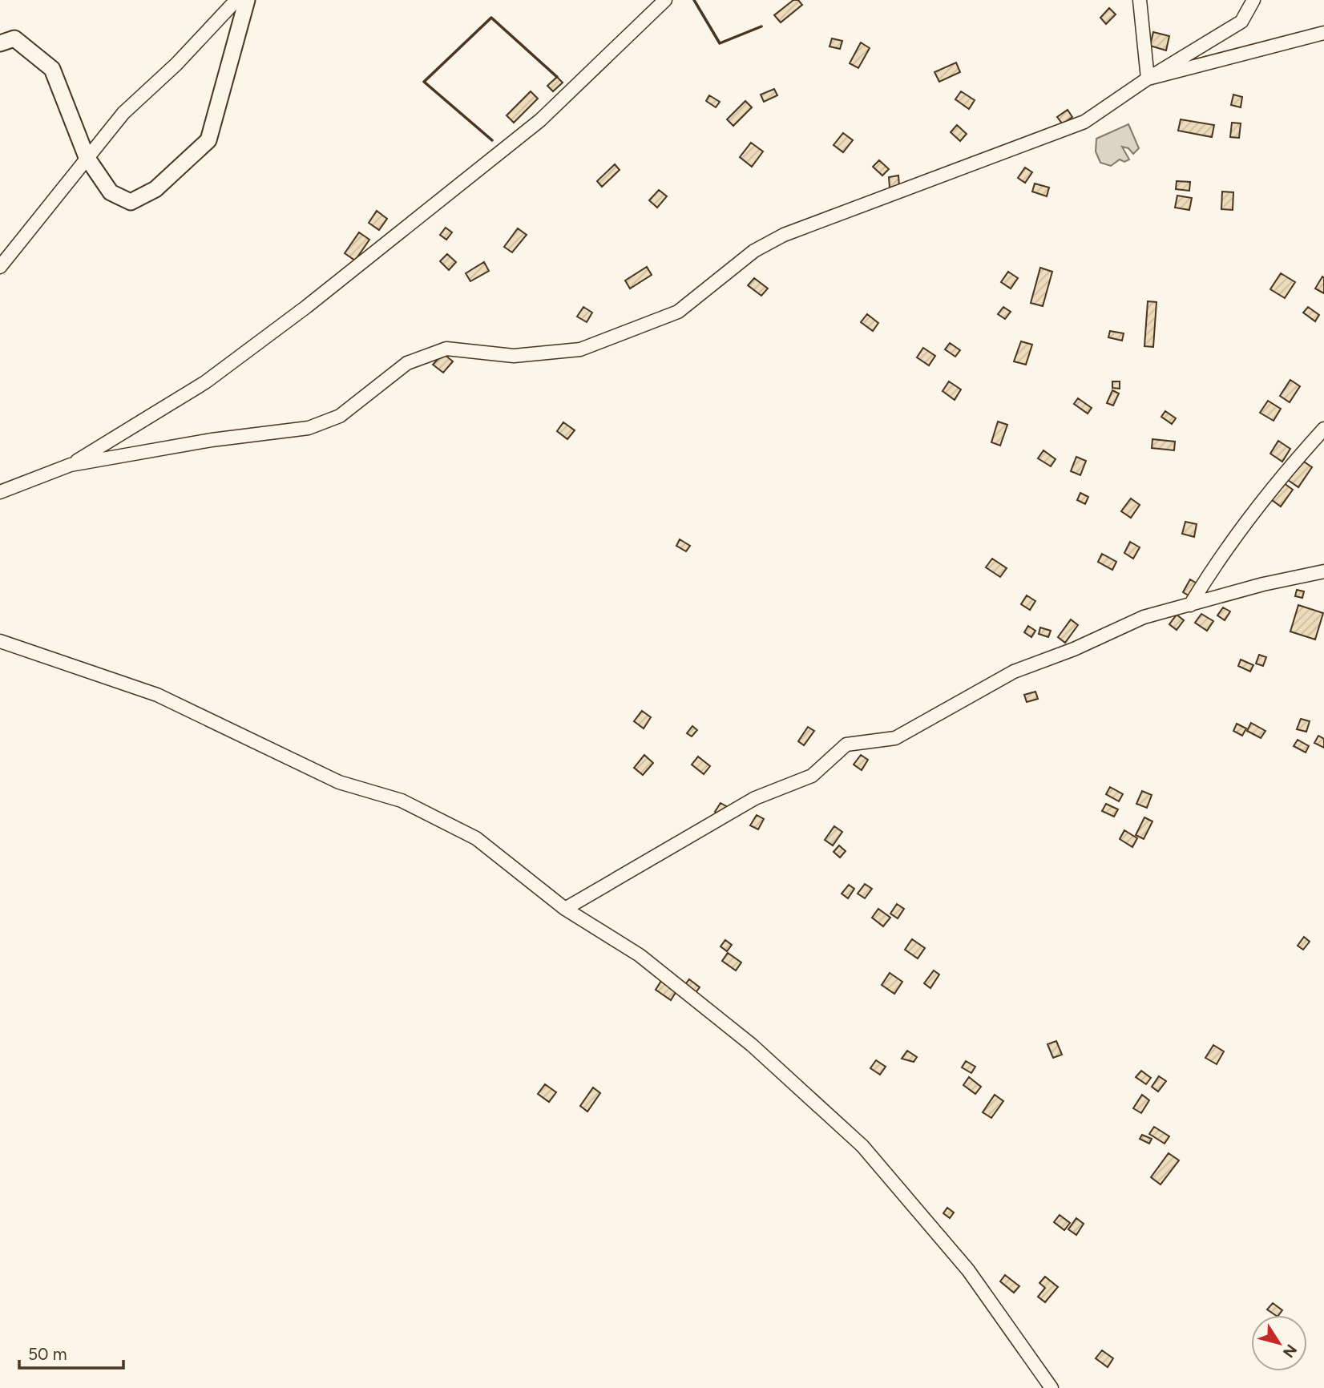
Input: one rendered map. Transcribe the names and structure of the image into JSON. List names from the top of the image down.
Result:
{
  "scale_bar": "50 m",
  "north": "bottom right"
}
